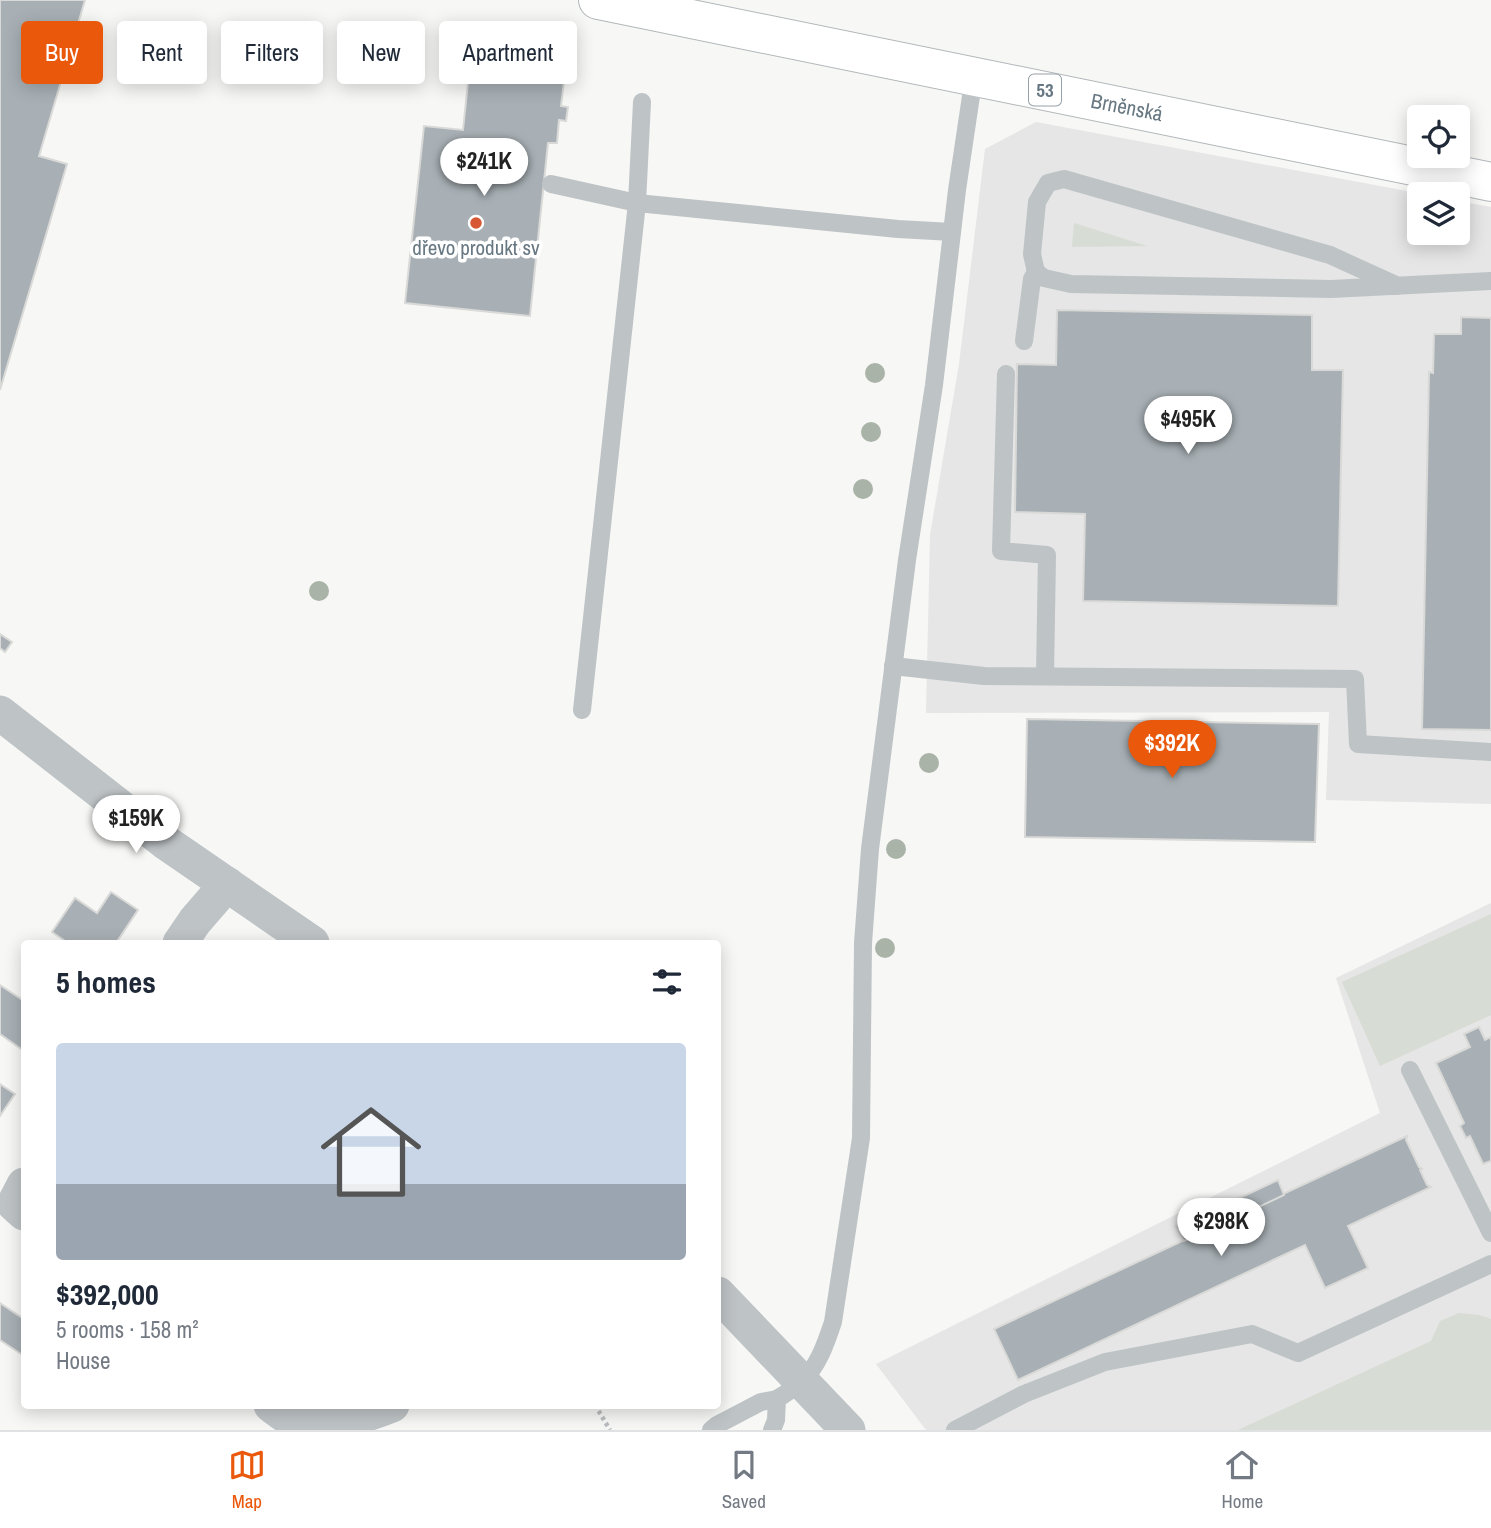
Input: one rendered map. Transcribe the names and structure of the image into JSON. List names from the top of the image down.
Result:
{
  "streets": {
    "main road": ["53", "Brněnská"]
  },
  "places": ["dřevo produkt sv"],
  "page": {
    "chip": [
      "Buy",
      "Rent",
      "Filters",
      "New",
      "Apartment"
    ],
    "price": [
      "$241K",
      "$495K",
      "$392K",
      "$159K",
      "$298K"
    ],
    "heading": "5 homes",
    "list": [
      {
        "name": "$392,000",
        "note": "5 rooms · 158 m² · House"
      }
    ],
    "tabs": ["Map", "Saved", "Home"]
  }
}
